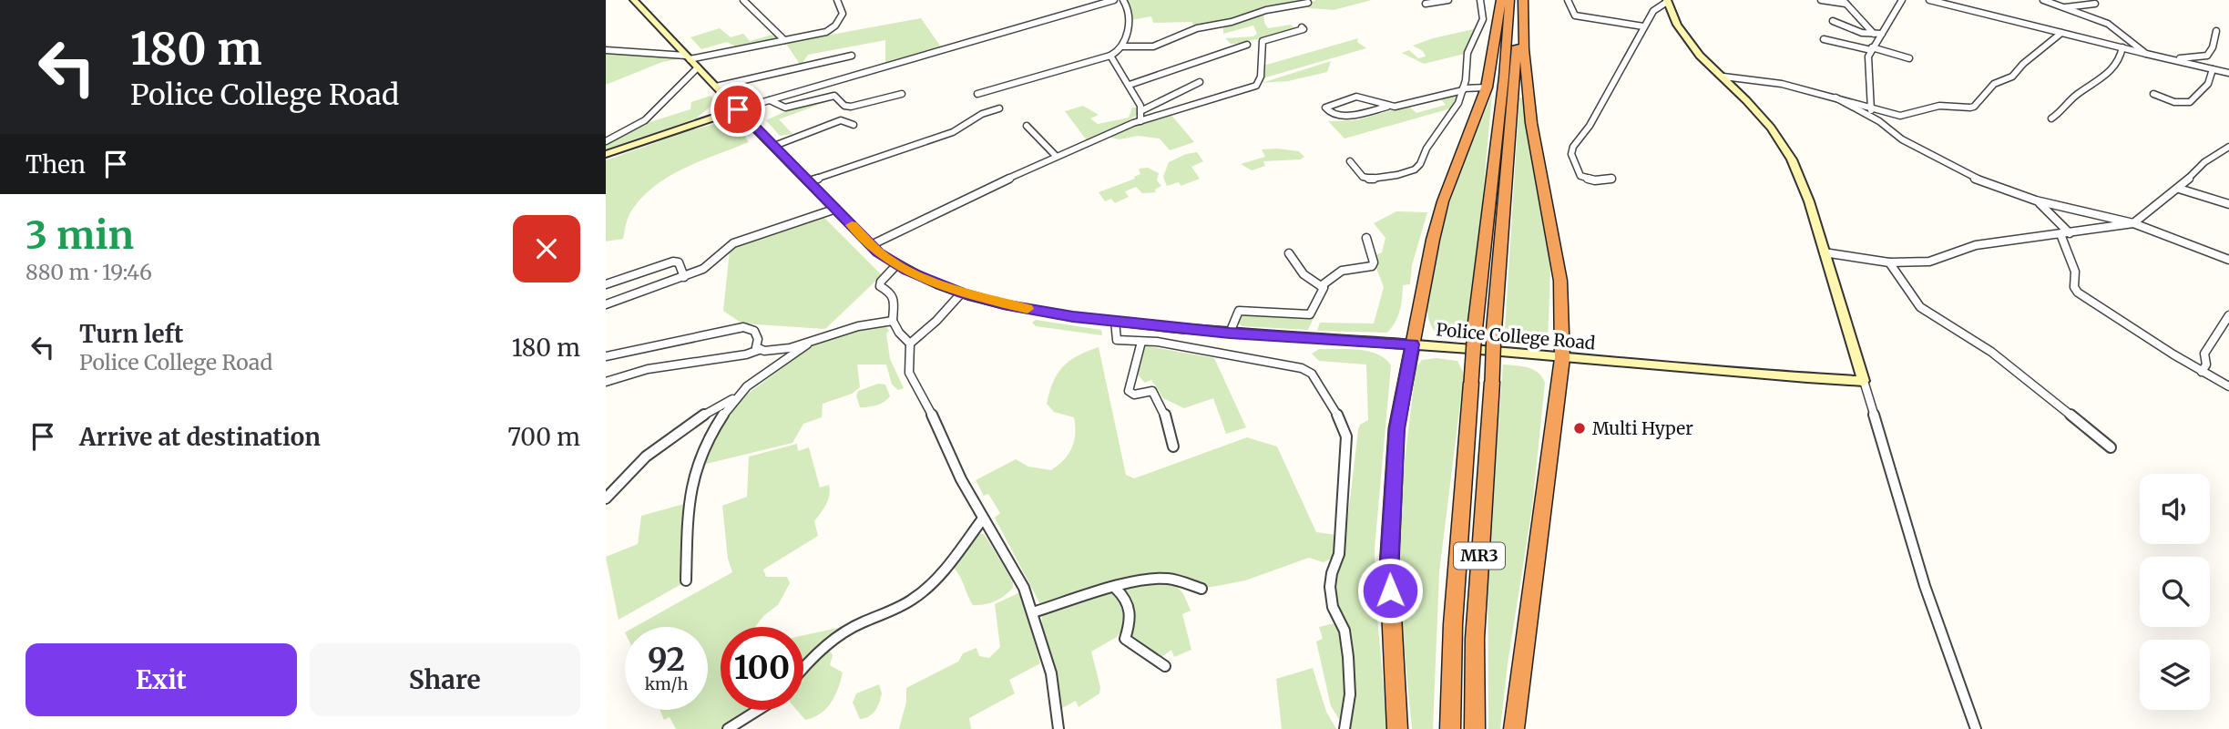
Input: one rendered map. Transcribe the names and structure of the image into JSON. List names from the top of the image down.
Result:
{
  "streets": {
    "highway": ["MR3"],
    "street": ["Police College Road"]
  },
  "places": ["Multi Hyper"],
  "page": {
    "turn": ["180 m", "Police College Road"],
    "then": "Then",
    "heading": ["3 min", "880 m · 19:46"],
    "list": [
      {
        "name": "Turn left",
        "note": "Police College Road",
        "value": "180 m"
      },
      {
        "name": "Arrive at destination",
        "value": "700 m"
      }
    ],
    "speed": "92 km/h",
    "limit": "100",
    "buttons": ["Exit", "Share"]
  }
}
